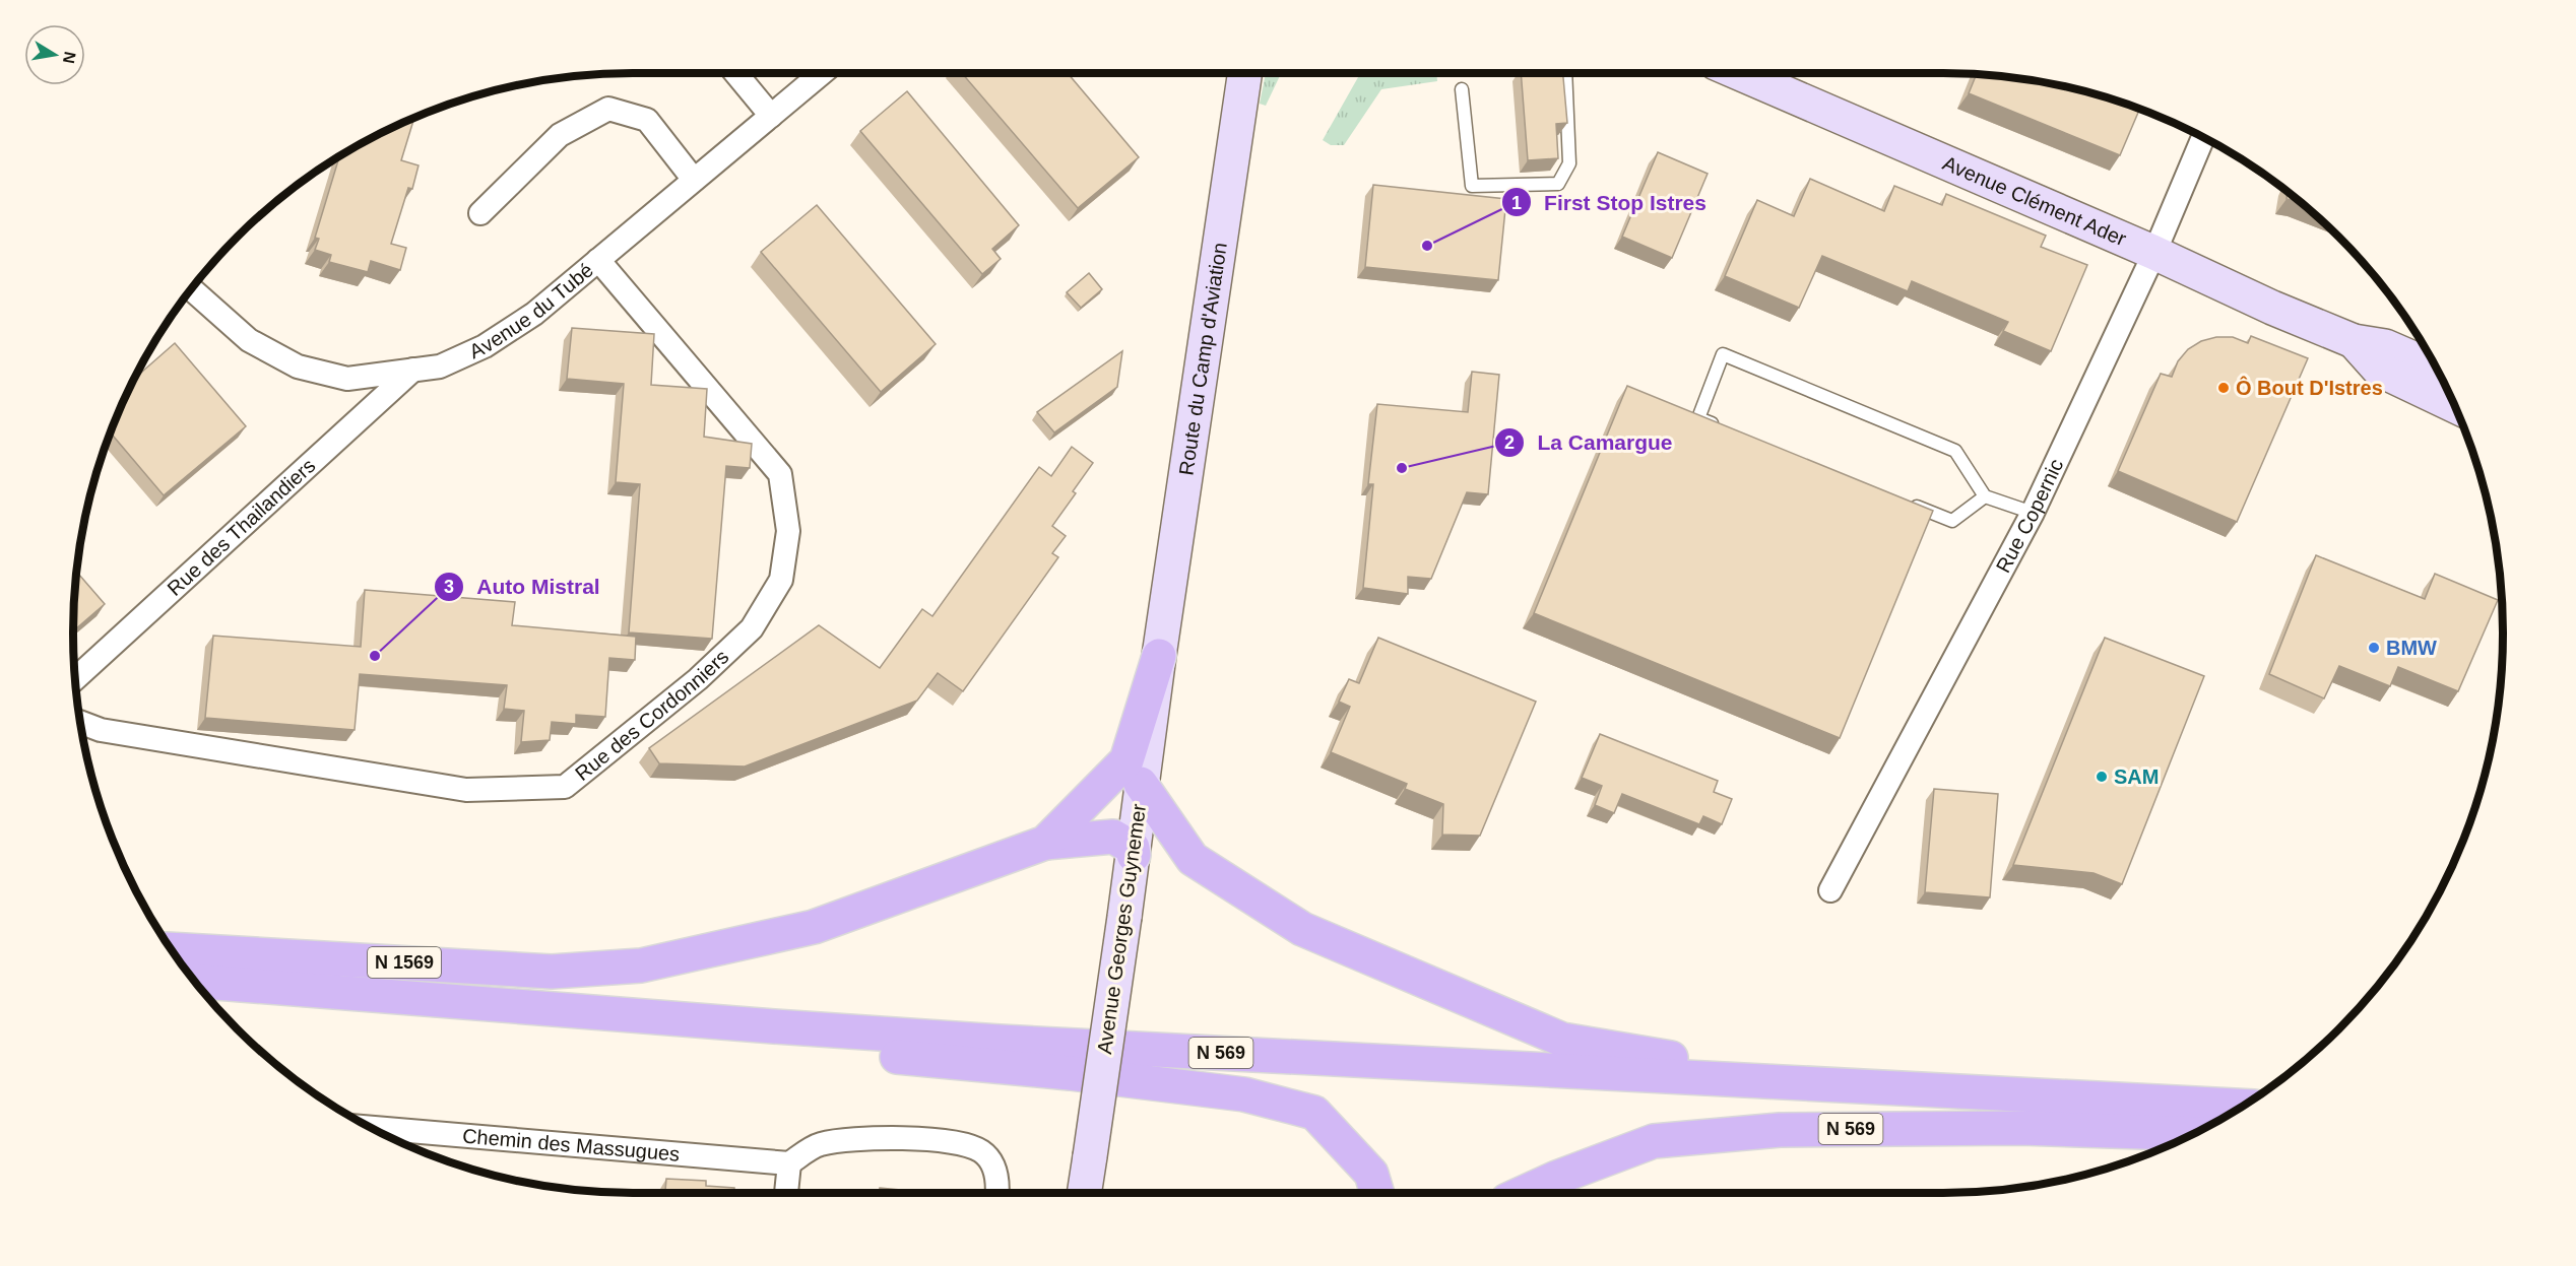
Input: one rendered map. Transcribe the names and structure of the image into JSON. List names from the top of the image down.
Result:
{
  "streets": {
    "main road": ["N 1569", "N 569"],
    "street": [
      "Avenue Clément Ader",
      "Avenue du Tubé",
      "Route du Camp d'Aviation",
      "Rue Copernic",
      "Rue des Thailandiers",
      "Rue des Cordonniers",
      "Avenue Georges Guynemer",
      "Chemin des Massugues"
    ]
  },
  "crossings": [
    ["Avenue Clément Ader", "Rue Copernic"],
    ["Avenue du Tubé", "Rue des Thailandiers"],
    ["Avenue du Tubé", "Rue des Cordonniers"],
    ["Route du Camp d'Aviation", "Avenue Georges Guynemer"],
    ["Avenue Georges Guynemer", "N 569"]
  ],
  "places": [
    "First Stop Istres",
    "Ô Bout D'Istres",
    "La Camargue",
    "BMW",
    "Auto Mistral",
    "SAM"
  ],
  "north": "right"
}
